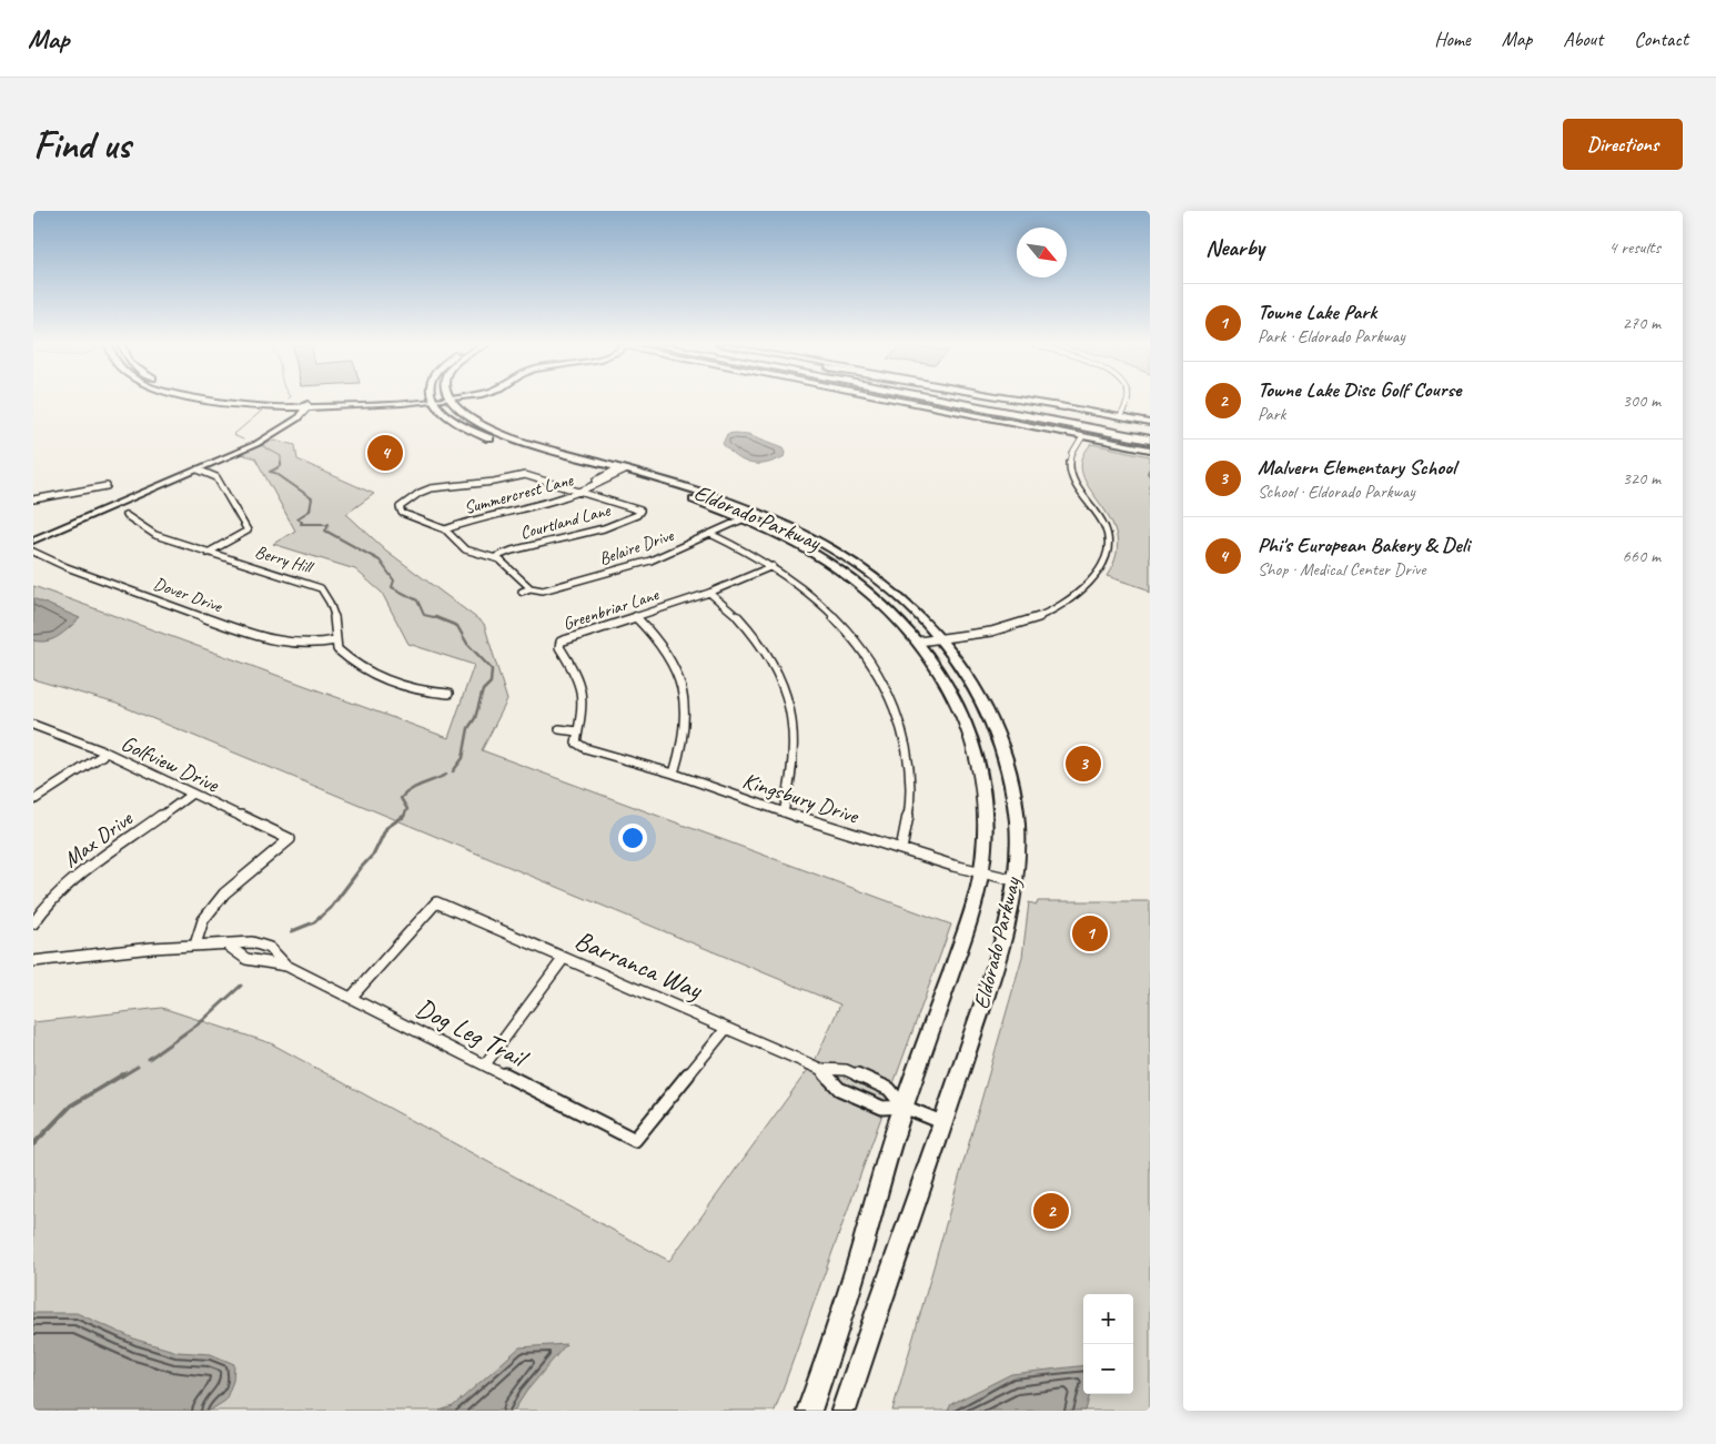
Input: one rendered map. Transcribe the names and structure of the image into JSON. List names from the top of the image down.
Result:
{
  "streets": {
    "main road": ["Eldorado Parkway"],
    "street": [
      "Summercrest Lane",
      "Courtland Lane",
      "Belaire Drive",
      "Berry Hill",
      "Dover Drive",
      "Greenbriar Lane",
      "Golfview Drive",
      "Kingsbury Drive",
      "Max Drive",
      "Barranca Way",
      "Dog Leg Trail"
    ]
  },
  "crossings": [
    ["Summercrest Lane", "Eldorado Parkway"],
    ["Summercrest Lane", "Courtland Lane"],
    ["Eldorado Parkway", "Belaire Drive"],
    ["Eldorado Parkway", "Kingsbury Drive"],
    ["Eldorado Parkway", "Barranca Way"],
    ["Berry Hill", "Dover Drive"],
    ["Greenbriar Lane", "Kingsbury Drive"],
    ["Golfview Drive", "Max Drive"],
    ["Golfview Drive", "Dog Leg Trail"],
    ["Barranca Way", "Dog Leg Trail"]
  ],
  "north": "bottom right",
  "page": {
    "header": "Map",
    "nav": [
      "Home",
      "Map",
      "About",
      "Contact"
    ],
    "buttons": "Directions",
    "title": "Find us",
    "heading": ["Nearby", "4 results"],
    "list": [
      {
        "mark": "1",
        "name": "Towne Lake Park",
        "note": "Park · Eldorado Parkway",
        "value": "270 m"
      },
      {
        "mark": "2",
        "name": "Towne Lake Disc Golf Course",
        "note": "Park",
        "value": "300 m"
      },
      {
        "mark": "3",
        "name": "Malvern Elementary School",
        "note": "School · Eldorado Parkway",
        "value": "320 m"
      },
      {
        "mark": "4",
        "name": "Phi's European Bakery & Deli",
        "note": "Shop · Medical Center Drive",
        "value": "660 m"
      }
    ],
    "pins": [
      "4",
      "3",
      "1",
      "2"
    ],
    "map_buttons": ["+", "−"]
  }
}
